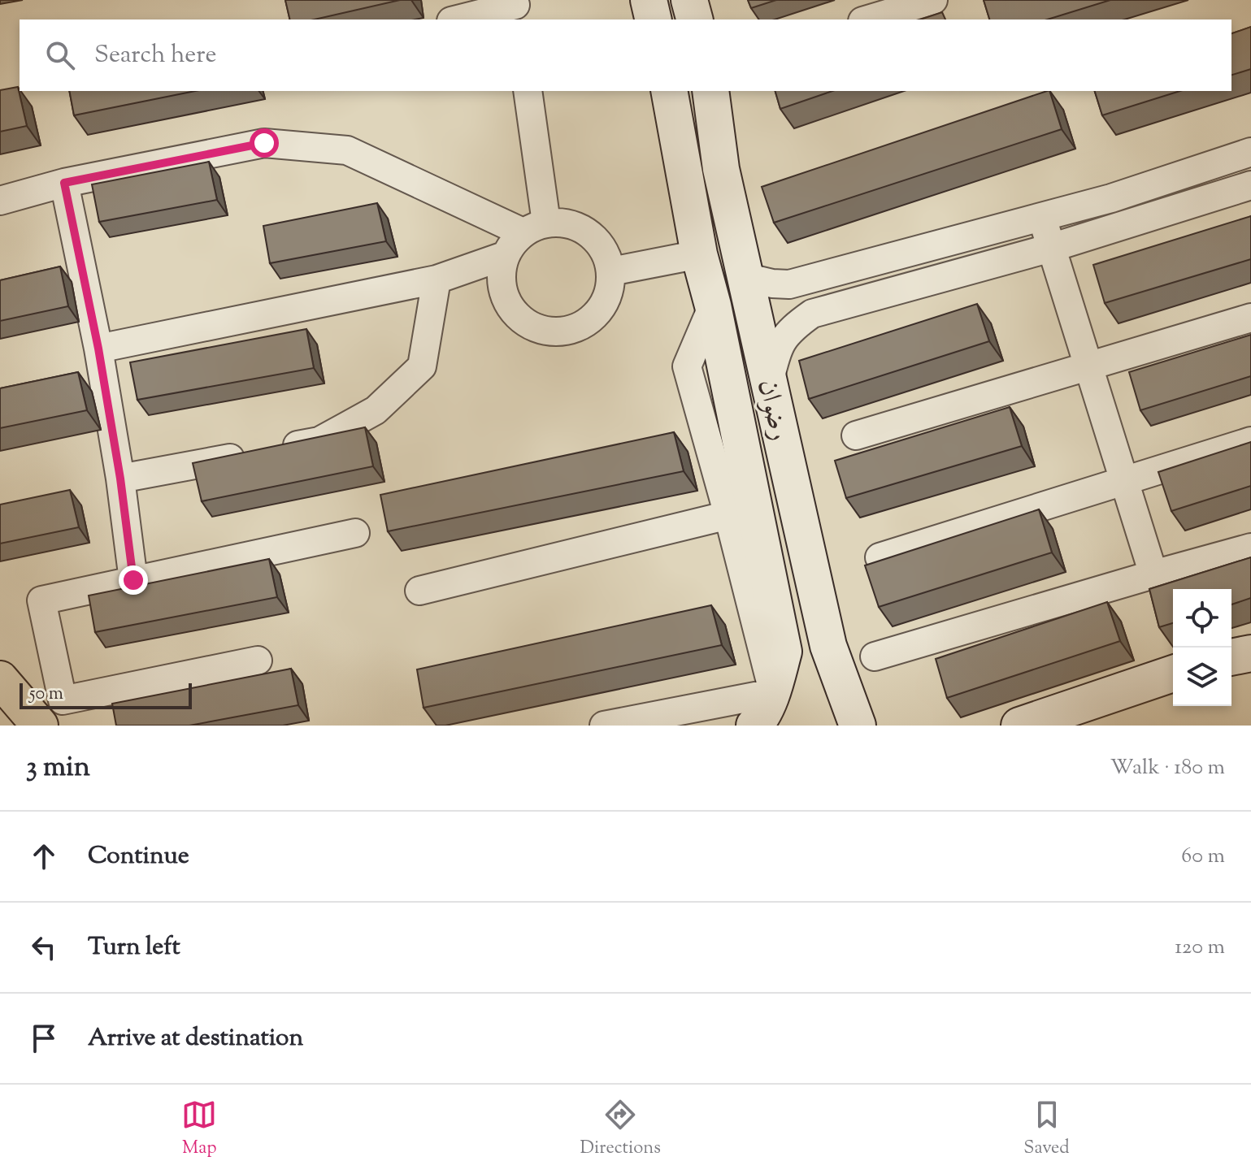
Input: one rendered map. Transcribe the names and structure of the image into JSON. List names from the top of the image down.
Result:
{
  "streets": {
    "main road": ["رضوان"]
  },
  "scale_bar": "50 m",
  "page": {
    "search": "Search here",
    "scale": "50 m",
    "heading": ["3 min", "Walk · 180 m"],
    "list": [
      ["Continue", "60 m"],
      ["Turn left", "120 m"],
      "Arrive at destination"
    ],
    "nav": ["Map", "Directions", "Saved"]
  }
}
